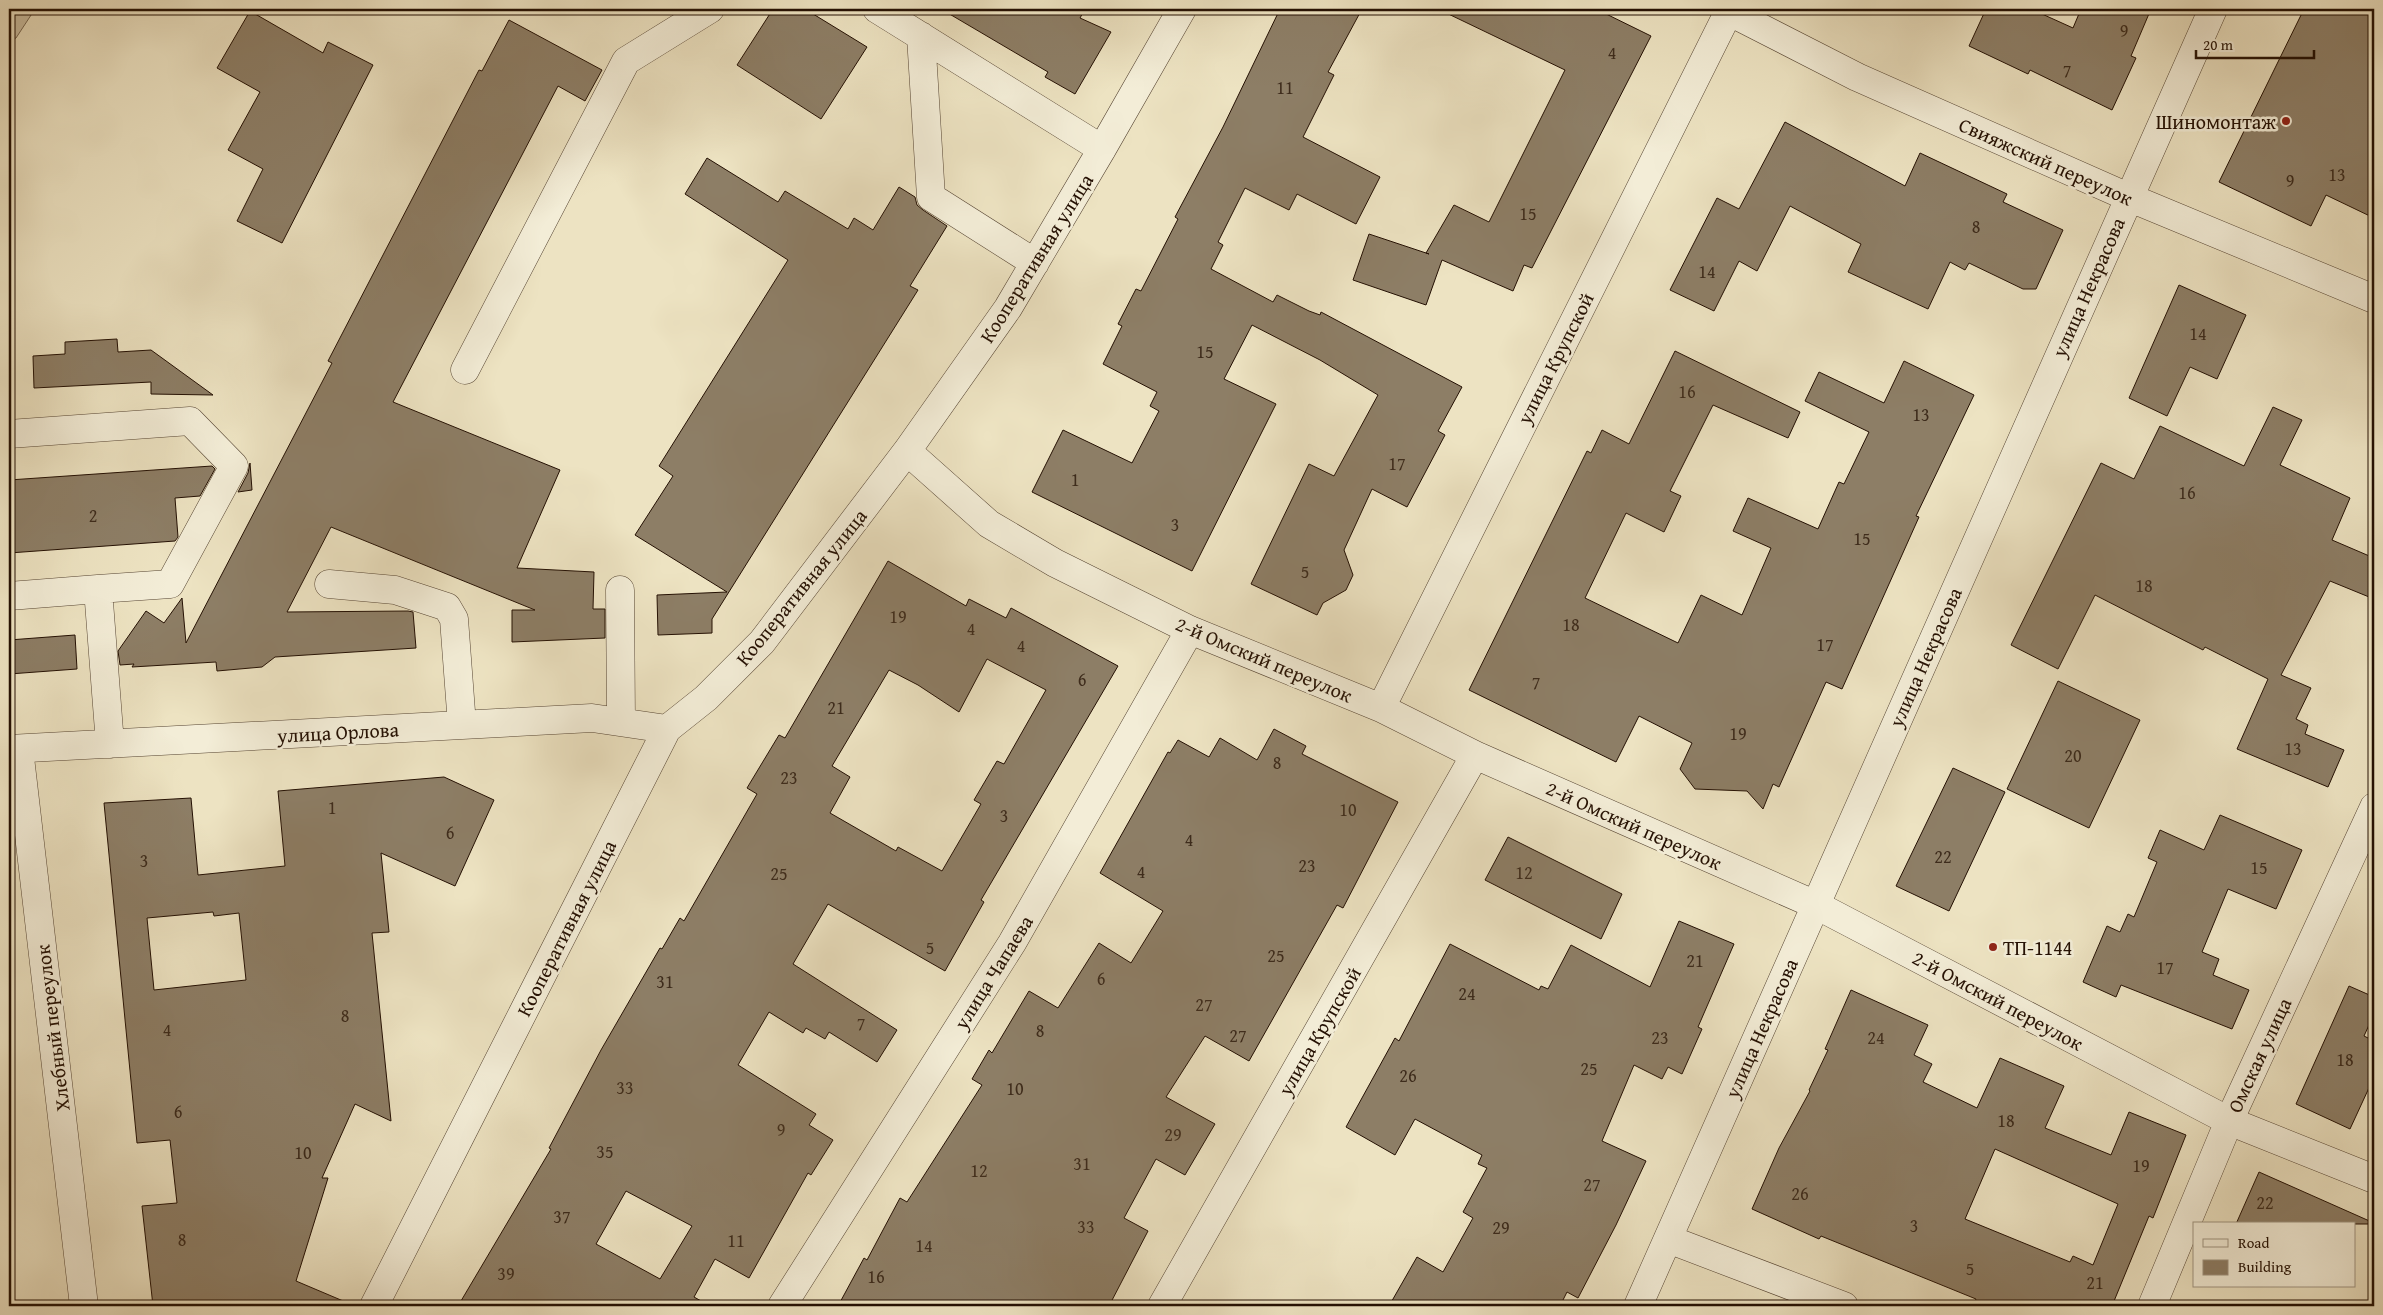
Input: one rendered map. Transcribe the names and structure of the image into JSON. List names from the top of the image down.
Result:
{
  "streets": {
    "street": [
      "Свияжский переулок",
      "Кооперативная улица",
      "улица Некрасова",
      "улица Крупской",
      "2-й Омский переулок",
      "улица Орлова",
      "улица Чапаева",
      "Хлебный переулок",
      "Омская улица"
    ]
  },
  "crossings": [
    ["Свияжский переулок", "улица Некрасова"],
    ["Свияжский переулок", "улица Крупской"],
    ["Кооперативная улица", "2-й Омский переулок"],
    ["Кооперативная улица", "улица Орлова"],
    ["улица Некрасова", "2-й Омский переулок"],
    ["улица Крупской", "2-й Омский переулок"],
    ["2-й Омский переулок", "улица Чапаева"],
    ["2-й Омский переулок", "Омская улица"],
    ["улица Орлова", "Хлебный переулок"]
  ],
  "places": ["Шиномонтаж", "ТП-1144"],
  "house_numbers": [
    "9",
    "4",
    "7",
    "11",
    "13",
    "9",
    "15",
    "8",
    "14",
    "14",
    "15",
    "16",
    "13",
    "17",
    "1",
    "16",
    "2",
    "3",
    "15",
    "5",
    "18",
    "19",
    "18",
    "4",
    "17",
    "4",
    "6",
    "7",
    "21",
    "19",
    "13",
    "20",
    "8",
    "23",
    "1",
    "10",
    "3",
    "6",
    "4",
    "22",
    "3",
    "23",
    "15",
    "4",
    "12",
    "25",
    "5",
    "25",
    "21",
    "17",
    "6",
    "31",
    "24",
    "27",
    "8",
    "7",
    "4",
    "8",
    "27",
    "23",
    "24",
    "18",
    "25",
    "26",
    "33",
    "10",
    "6",
    "18",
    "9",
    "29",
    "35",
    "10",
    "31",
    "19",
    "12",
    "27",
    "26",
    "22",
    "37",
    "3",
    "33",
    "29",
    "8",
    "11",
    "14",
    "5",
    "39",
    "16",
    "21"
  ],
  "legend": ["Road", "Building"],
  "scale_bar": "20 m"
}
